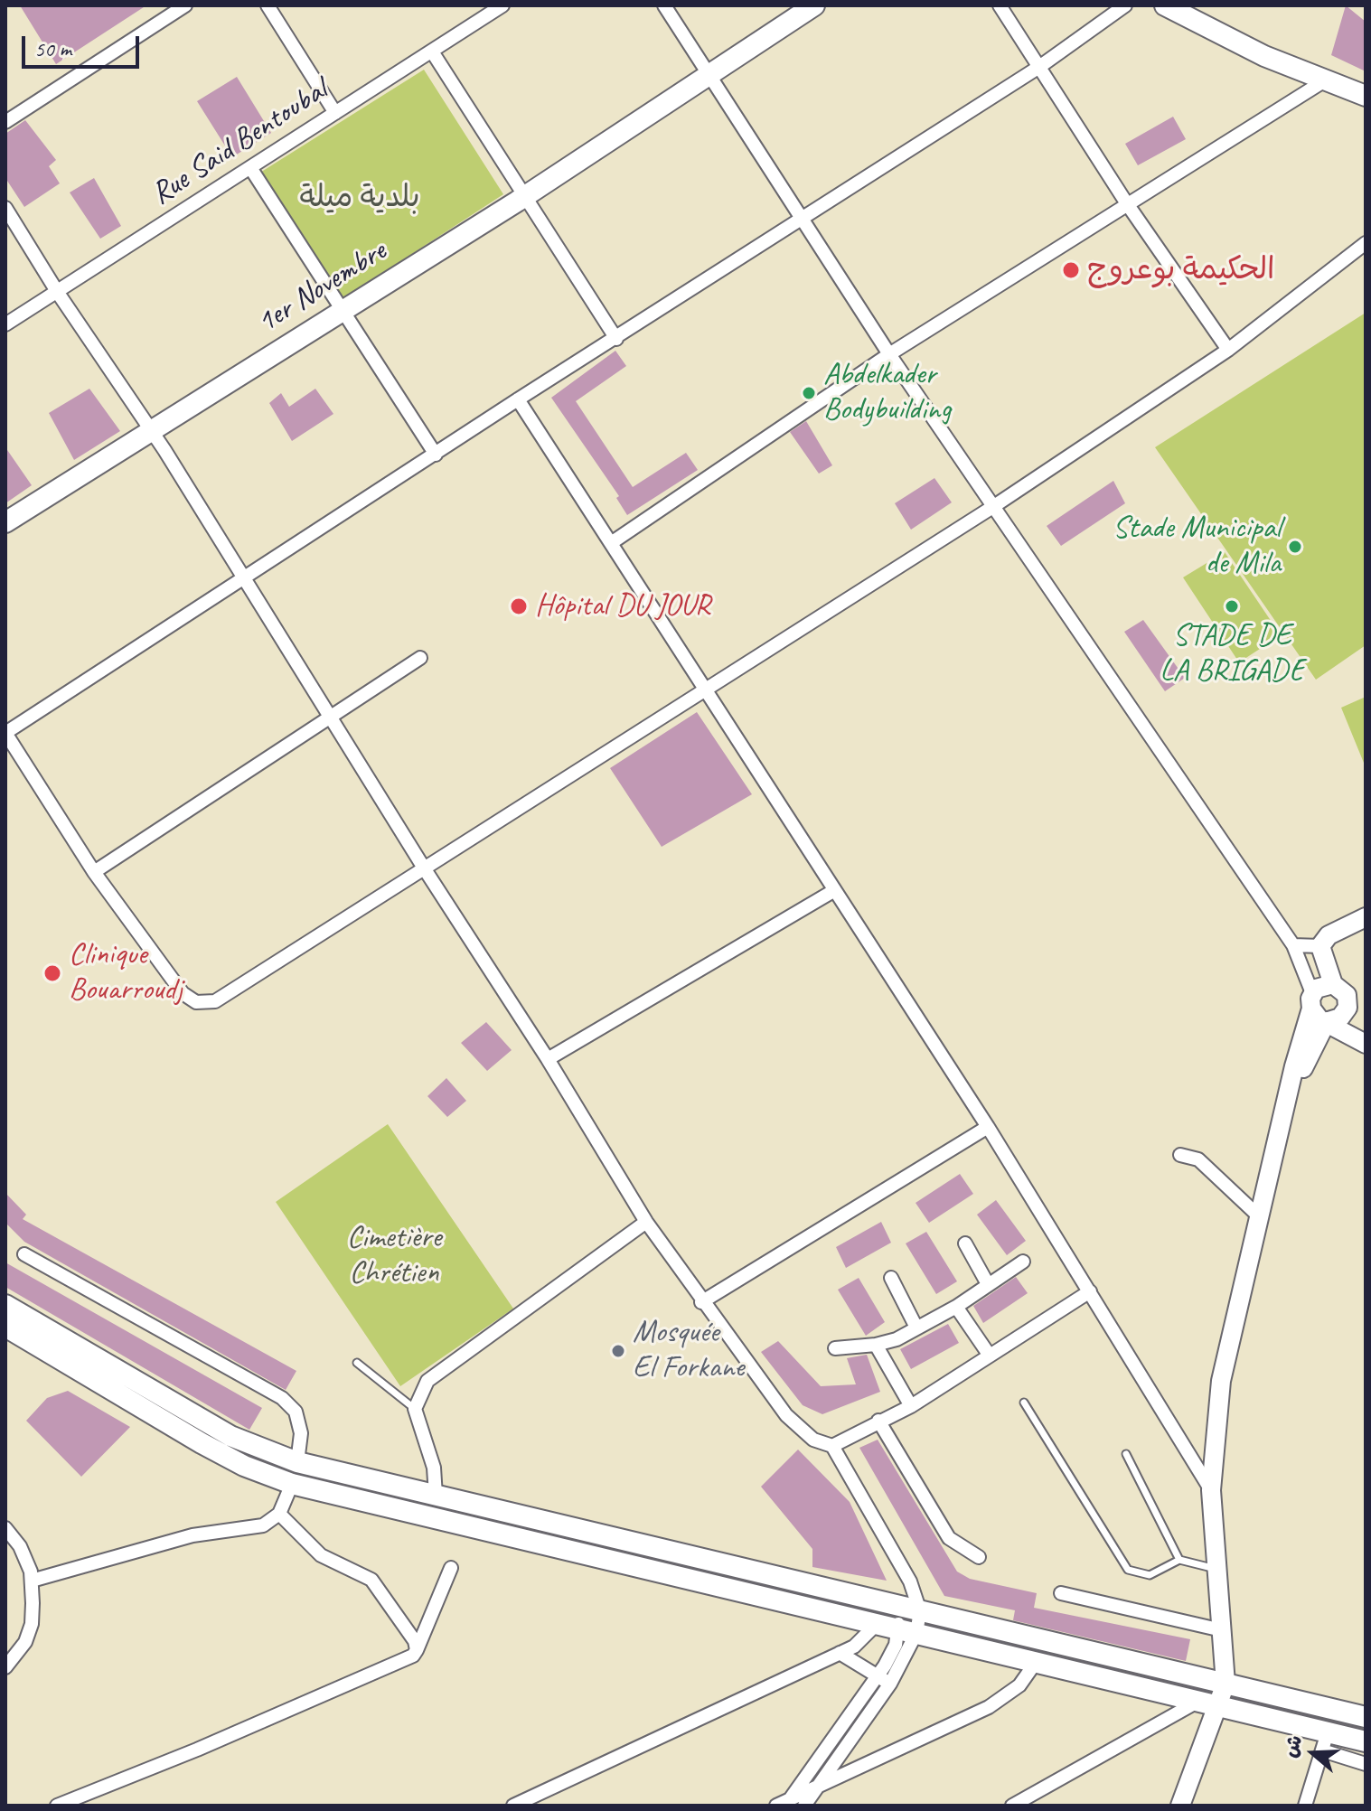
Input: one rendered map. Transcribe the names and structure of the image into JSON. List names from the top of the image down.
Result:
{
  "streets": {
    "main road": ["1er Novembre"],
    "street": ["Rue Said Bentoubal"]
  },
  "parks": ["بلدية ميلة", "Cimetière Chrétien"],
  "places": [
    "الحكيمة بوعروج",
    "Abdelkader Bodybuilding",
    "Stade Municipal de Mila",
    "Hôpital DU JOUR",
    "STADE DE LA BRIGADE",
    "Clinique Bouarroudj",
    "Mosquée El Forkane"
  ],
  "scale_bar": "50 m",
  "north": "left"
}
